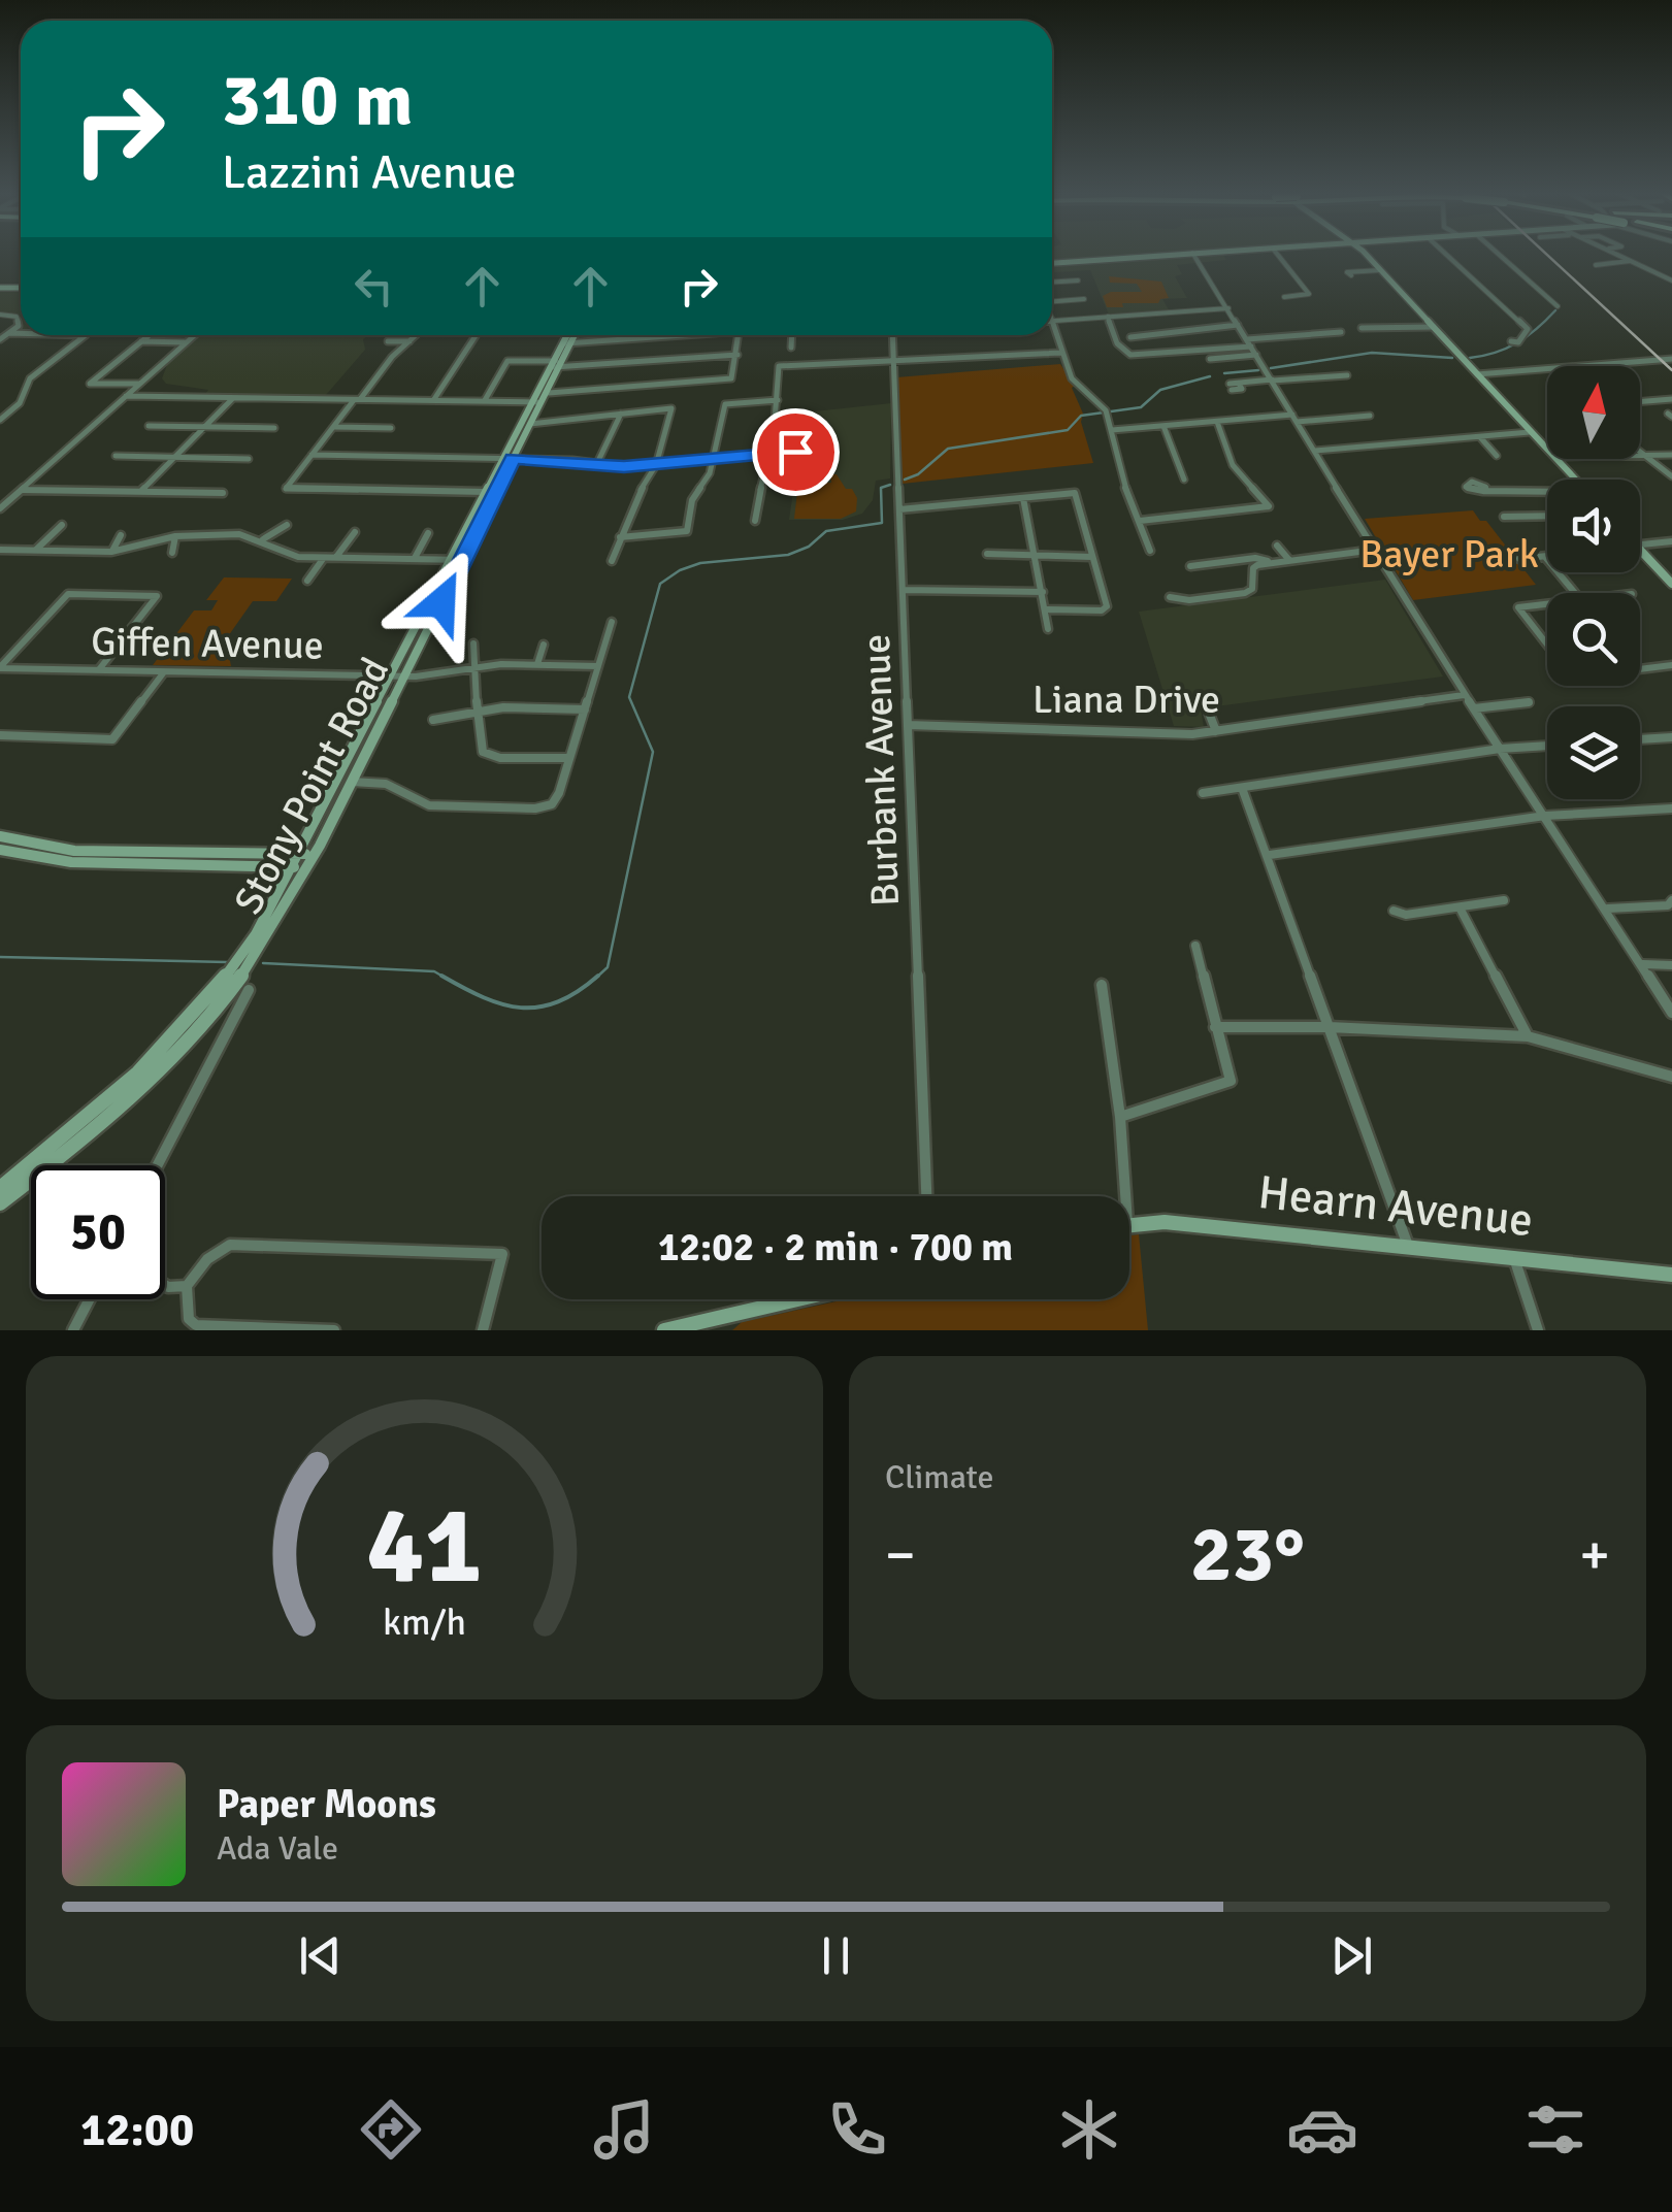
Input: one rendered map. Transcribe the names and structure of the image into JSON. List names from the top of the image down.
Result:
{
  "streets": {
    "main road": ["Stony Point Road", "Hearn Avenue"],
    "street": ["Giffen Avenue", "Liana Drive", "Burbank Avenue"]
  },
  "crossings": [
    ["Giffen Avenue", "Stony Point Road"],
    ["Liana Drive", "Burbank Avenue"]
  ],
  "parks": ["Bayer Park"],
  "north": "top",
  "page": {
    "turn": ["310 m", "Lazzini Avenue"],
    "limit": "50",
    "trip": "12:02 · 2 min · 700 m",
    "tile": "Climate",
    "heat": ["−", "23°", "+"],
    "song": ["Paper Moons", "Ada Vale"],
    "tabs": "12:00",
    "gauge": ["41", "km/h"]
  }
}
